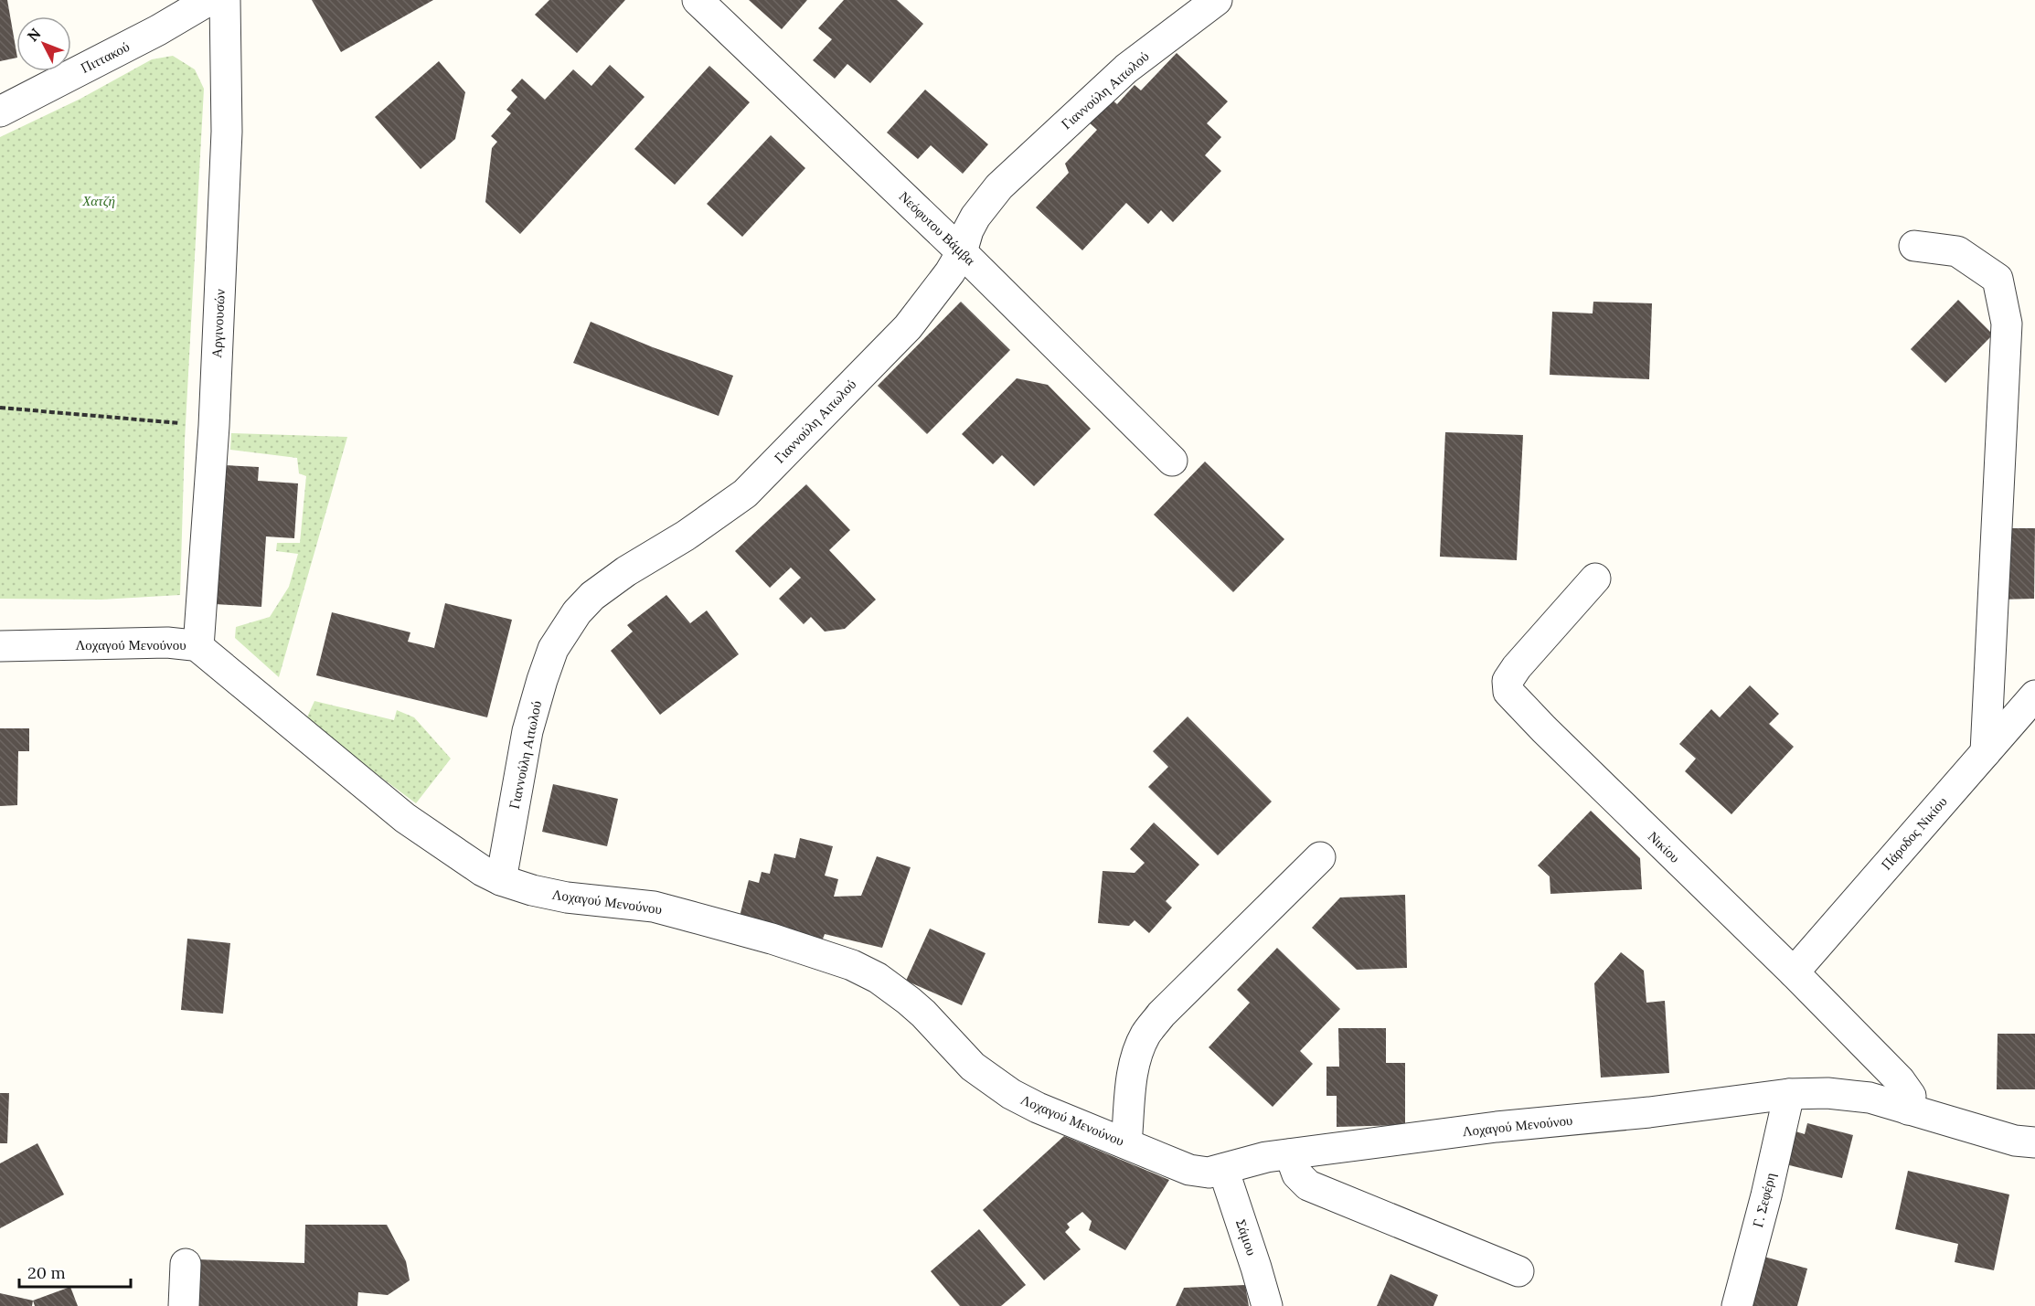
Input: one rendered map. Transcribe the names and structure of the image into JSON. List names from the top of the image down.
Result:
{
  "streets": {
    "street": [
      "Πιττακού",
      "Γιαννούλη Αιτωλού",
      "Νεόφυτου Βάμβα",
      "Αργινουσών",
      "Λοχαγού Μενούνου",
      "Πάροδος Νικίου",
      "Νικίου",
      "Γ. Σεφέρη",
      "Σάμου"
    ]
  },
  "crossings": [
    ["Γιαννούλη Αιτωλού", "Νεόφυτου Βάμβα"],
    ["Γιαννούλη Αιτωλού", "Λοχαγού Μενούνου"],
    ["Αργινουσών", "Λοχαγού Μενούνου"],
    ["Λοχαγού Μενούνου", "Νικίου"],
    ["Λοχαγού Μενούνου", "Γ. Σεφέρη"],
    ["Λοχαγού Μενούνου", "Σάμου"],
    ["Πάροδος Νικίου", "Νικίου"]
  ],
  "parks": ["Χατζή"],
  "scale_bar": "20 m",
  "north": "top left"
}
